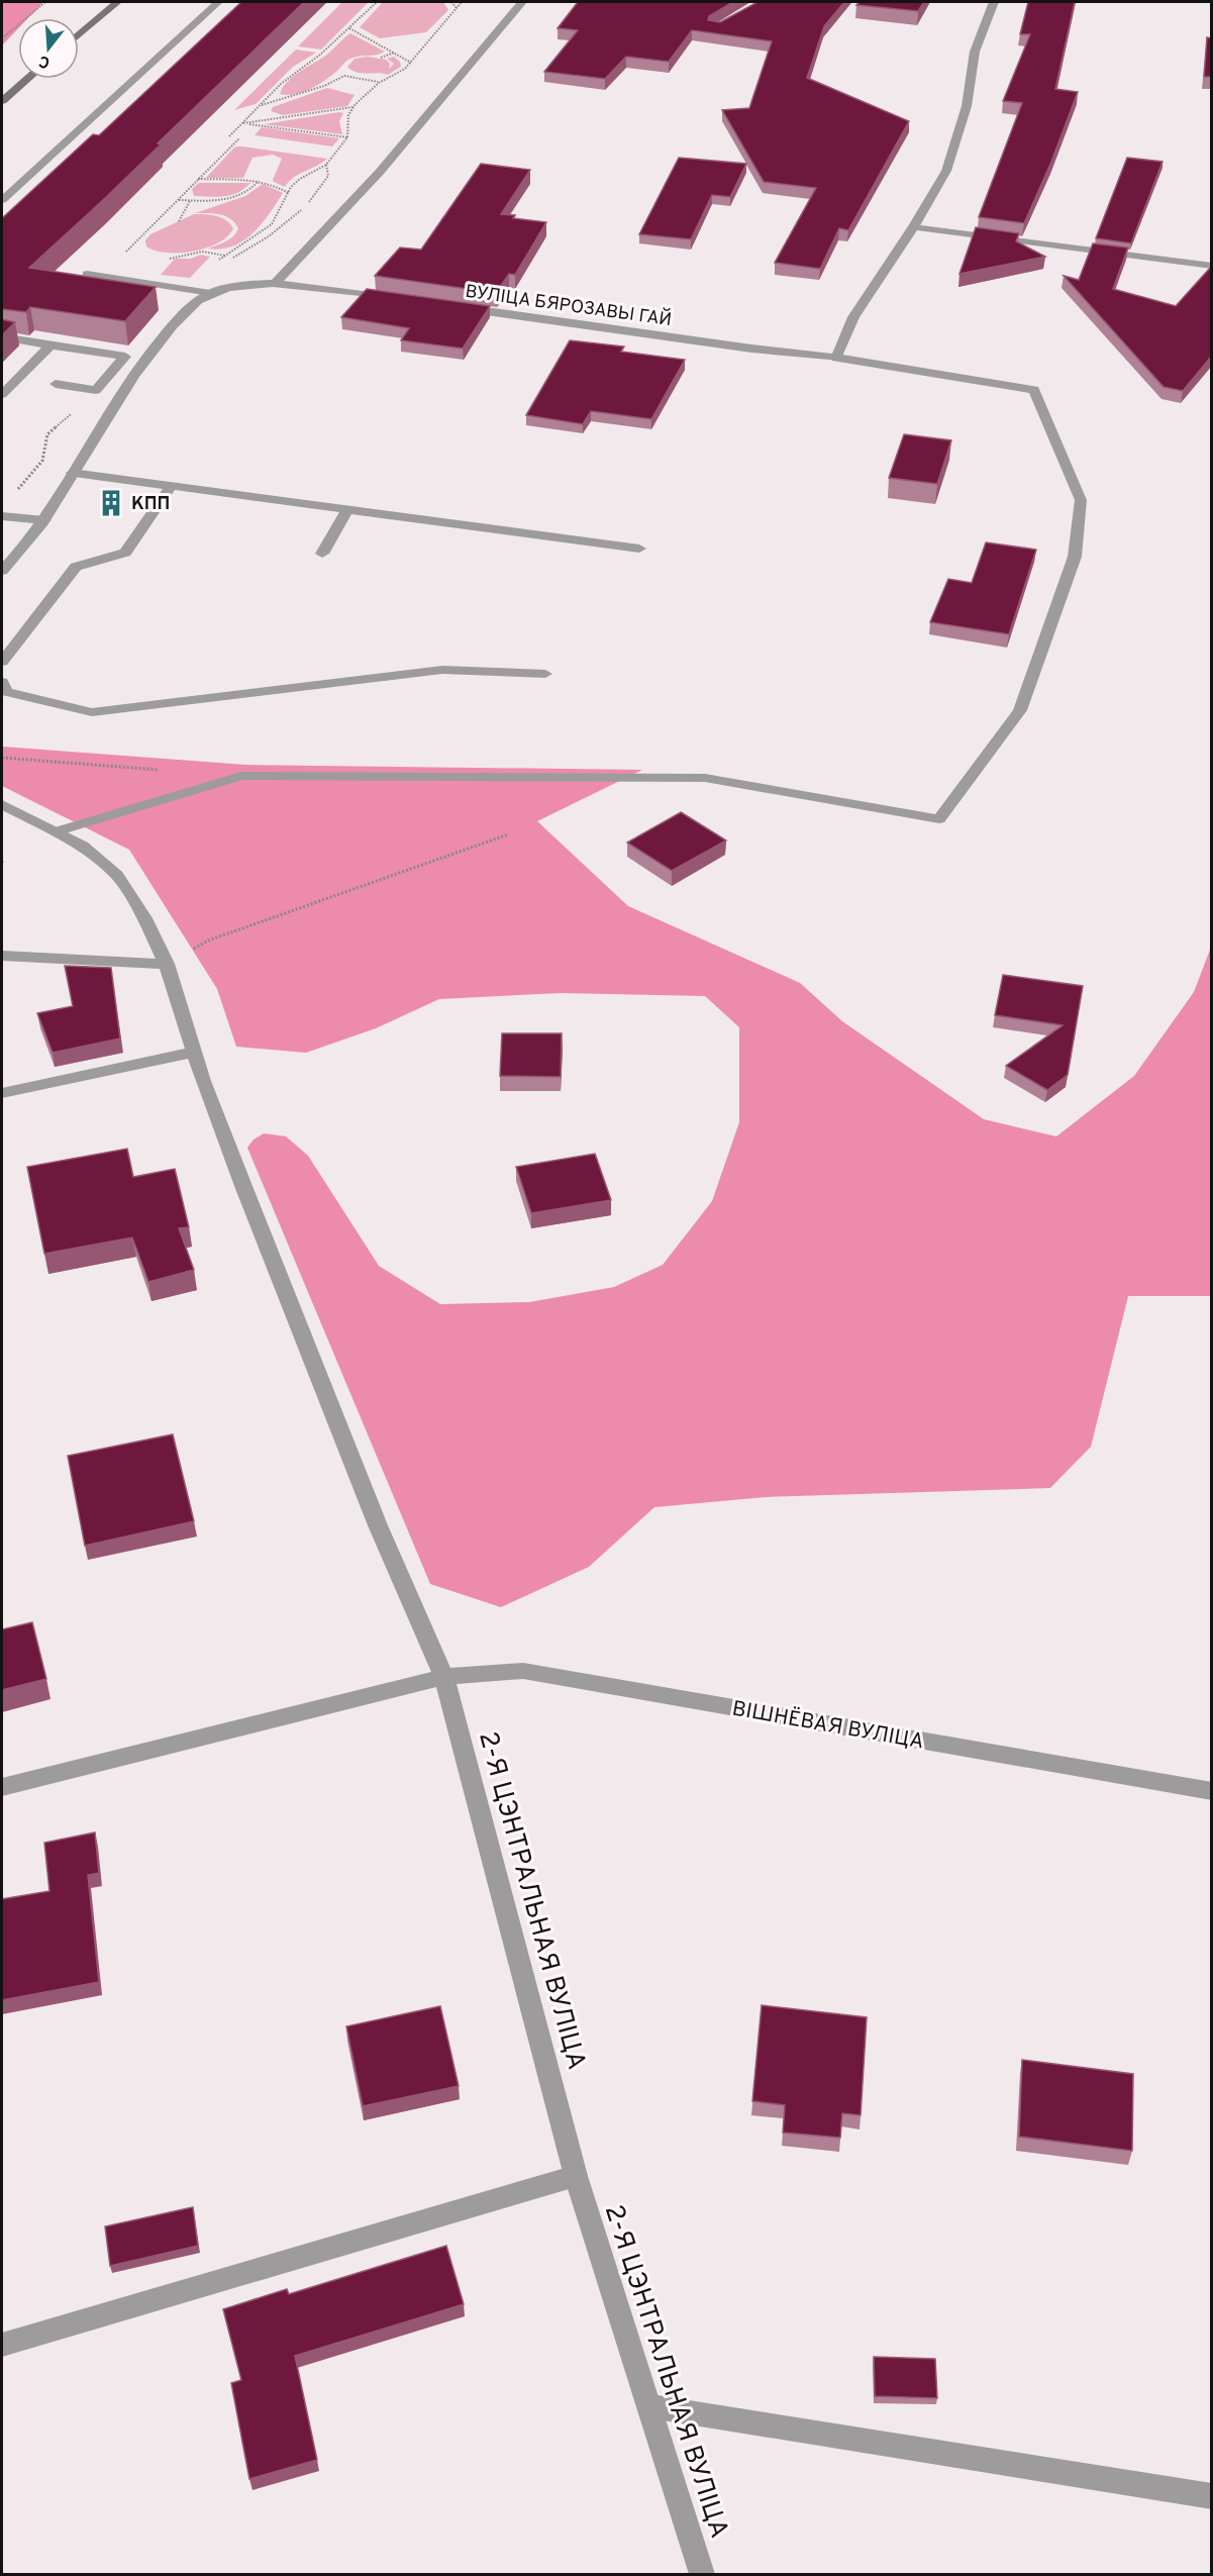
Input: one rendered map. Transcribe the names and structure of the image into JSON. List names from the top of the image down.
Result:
{
  "streets": {
    "street": ["ВУЛІЦА БЯРОЗАВЫ ГАЙ", "ВІШНЁВАЯ ВУЛІЦА", "2-Я ЦЭНТРАЛЬНАЯ ВУЛІЦА"]
  },
  "crossings": [
    ["ВУЛІЦА БЯРОЗАВЫ ГАЙ", "2-Я ЦЭНТРАЛЬНАЯ ВУЛІЦА"],
    ["ВІШНЁВАЯ ВУЛІЦА", "2-Я ЦЭНТРАЛЬНАЯ ВУЛІЦА"]
  ],
  "places": {
    "building": ["КПП"]
  },
  "north": "bottom"
}
